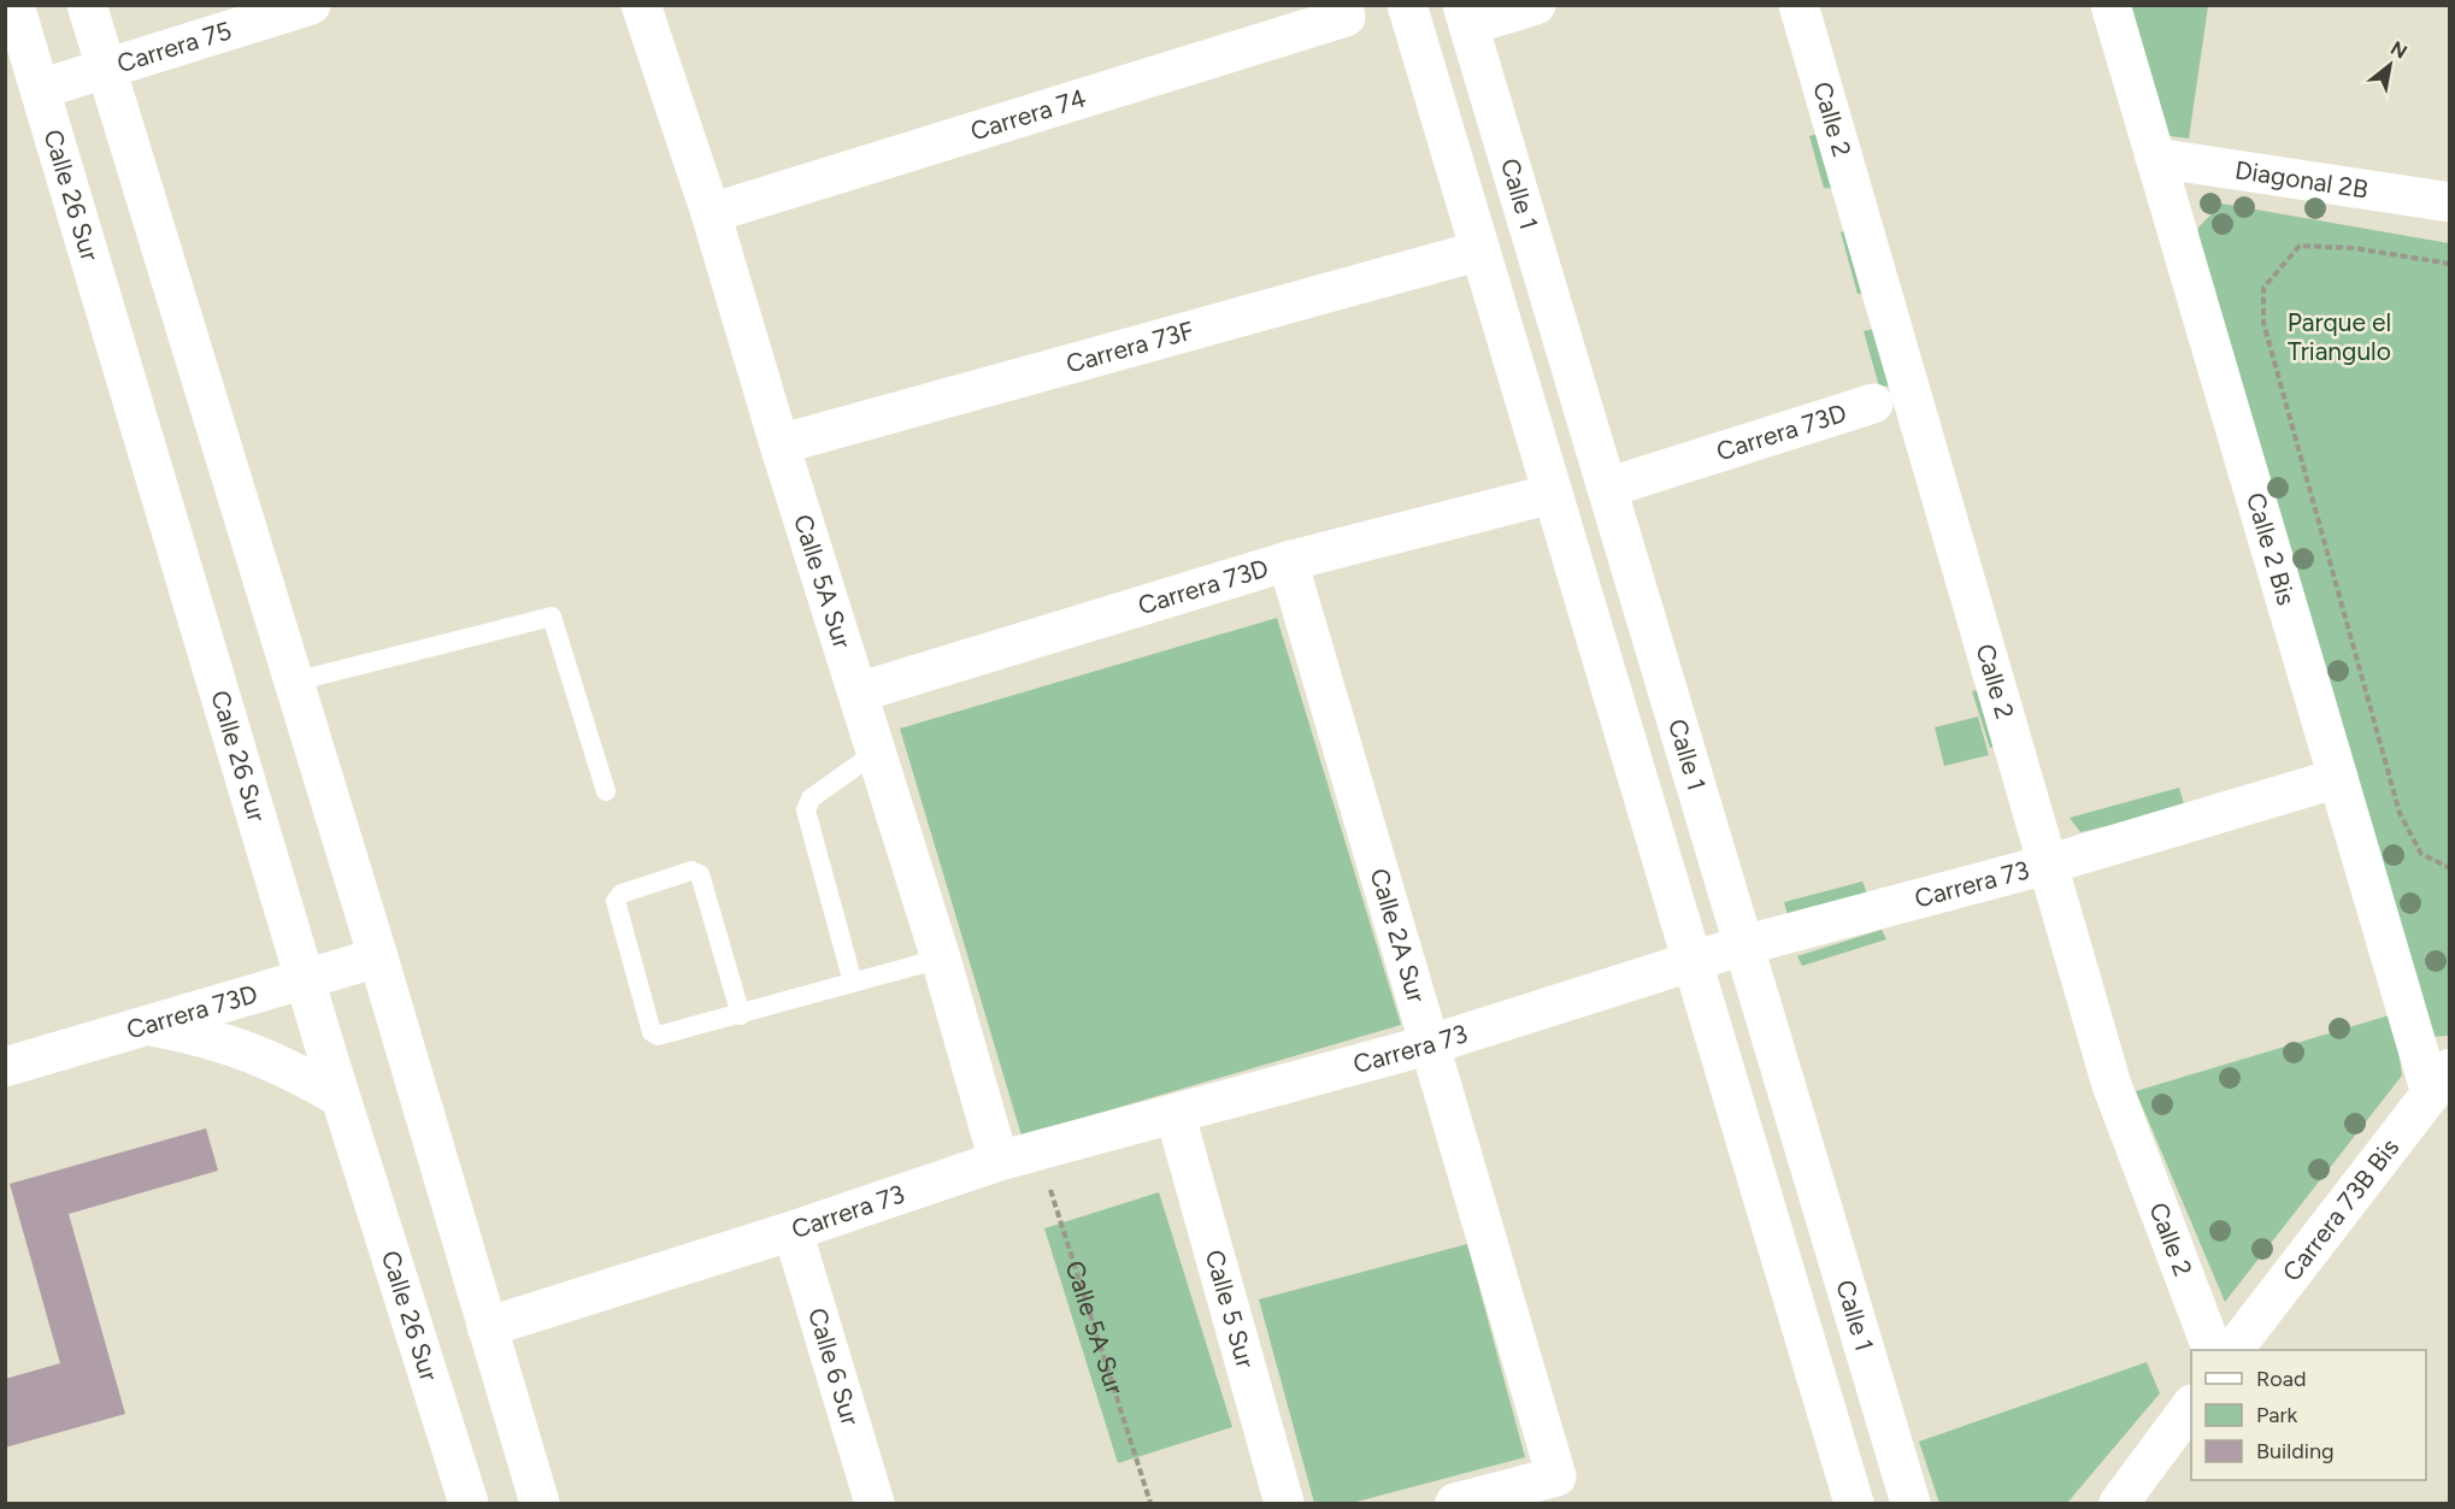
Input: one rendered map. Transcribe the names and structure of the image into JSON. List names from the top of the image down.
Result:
{
  "streets": {
    "street": [
      "Carrera 75",
      "Carrera 74",
      "Calle 2",
      "Diagonal 2B",
      "Calle 1",
      "Calle 26 Sur",
      "Carrera 73F",
      "Carrera 73D",
      "Calle 2 Bis",
      "Calle 5A Sur",
      "Carrera 73",
      "Calle 2A Sur",
      "Carrera 73B Bis",
      "Calle 5 Sur",
      "Calle 6 Sur"
    ]
  },
  "crossings": [
    ["Carrera 75", "Calle 26 Sur"],
    ["Carrera 74", "Calle 5A Sur"],
    ["Calle 2", "Carrera 73"],
    ["Diagonal 2B", "Calle 2 Bis"],
    ["Calle 1", "Carrera 73F"],
    ["Calle 1", "Carrera 73D"],
    ["Calle 1", "Carrera 73"],
    ["Calle 26 Sur", "Carrera 73D"],
    ["Carrera 73F", "Calle 5A Sur"],
    ["Carrera 73D", "Calle 5A Sur"],
    ["Carrera 73D", "Calle 2A Sur"],
    ["Calle 2 Bis", "Carrera 73"],
    ["Calle 2 Bis", "Carrera 73B Bis"],
    ["Calle 5A Sur", "Carrera 73"],
    ["Carrera 73", "Calle 2A Sur"],
    ["Carrera 73", "Calle 5 Sur"],
    ["Carrera 73", "Calle 6 Sur"]
  ],
  "parks": ["Parque el Triangulo"],
  "legend": ["Road", "Park", "Building"],
  "north": "top right"
}
